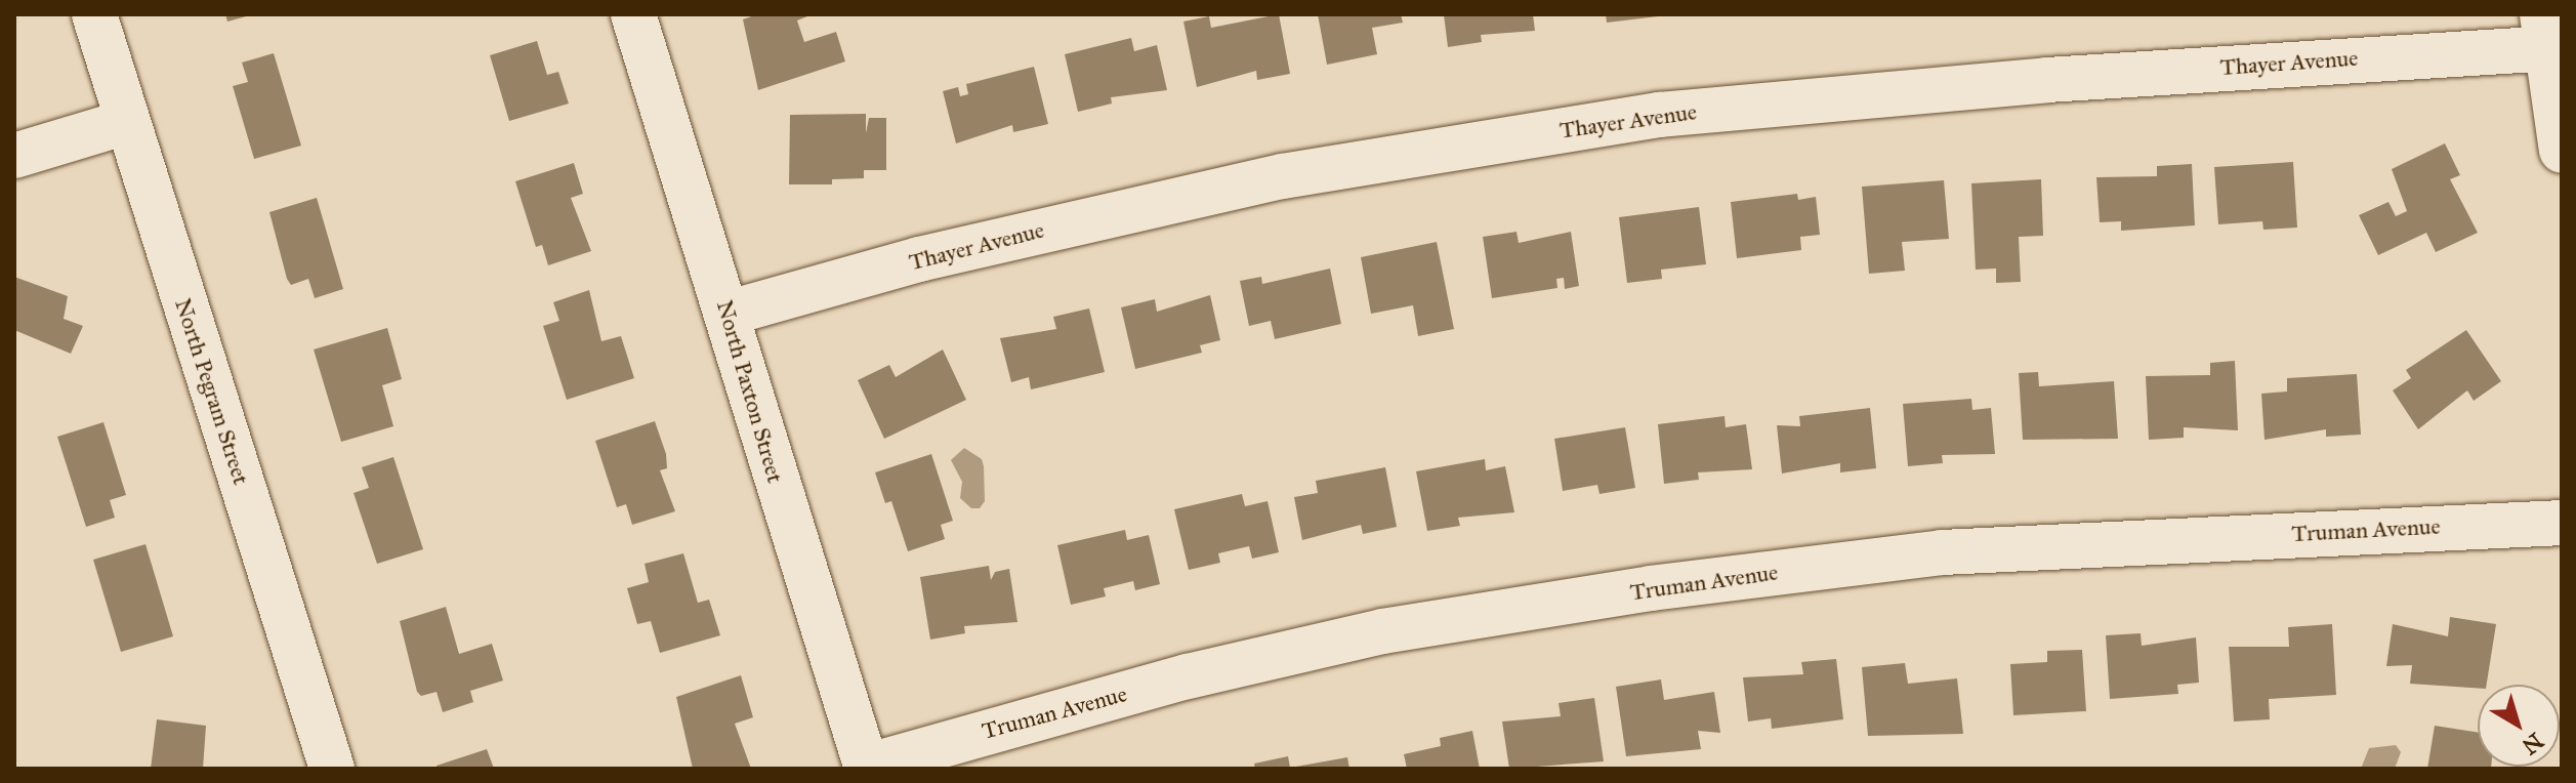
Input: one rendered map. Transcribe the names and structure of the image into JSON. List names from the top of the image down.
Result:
{
  "streets": {
    "street": [
      "Thayer Avenue",
      "North Pegram Street",
      "North Paxton Street",
      "Truman Avenue"
    ]
  },
  "crossings": [
    ["Thayer Avenue", "North Paxton Street"],
    ["North Paxton Street", "Truman Avenue"]
  ],
  "north": "bottom right"
}
